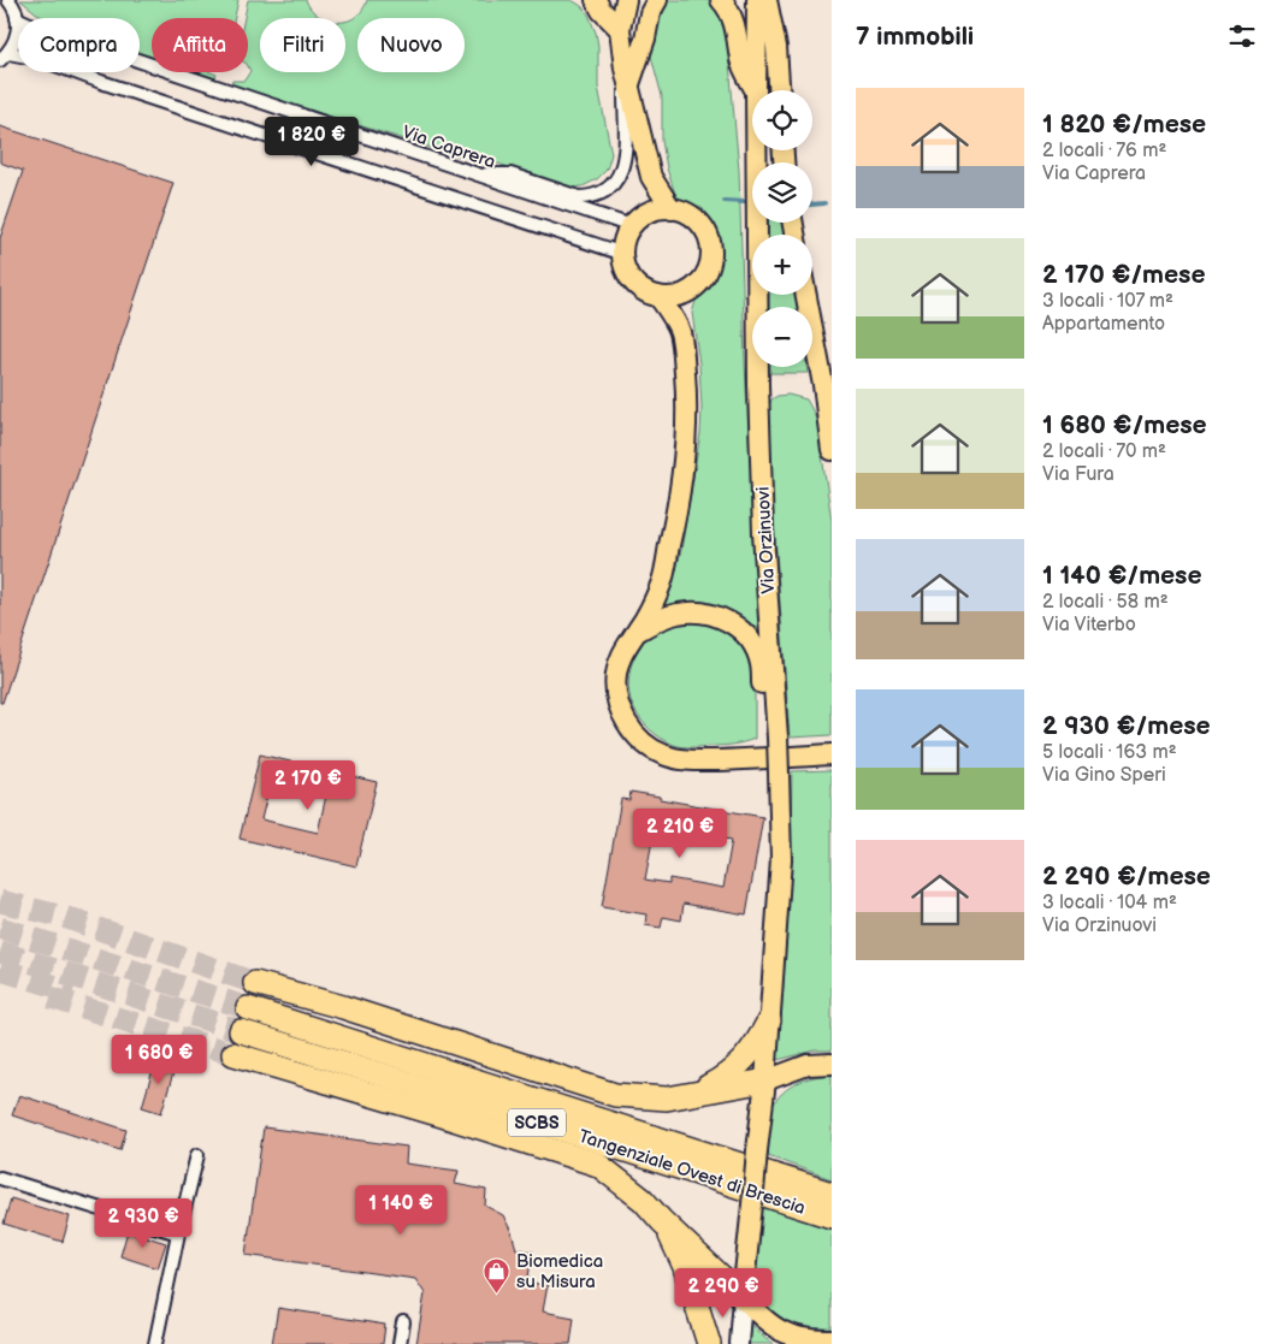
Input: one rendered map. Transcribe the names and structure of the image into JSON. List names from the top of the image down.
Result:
{
  "streets": {
    "highway": ["SCBS", "Tangenziale Ovest di Brescia"],
    "main road": ["Via Orzinuovi"],
    "street": ["Via Caprera"]
  },
  "places": {
    "shop": ["Biomedica su Misura"]
  },
  "page": {
    "heading": "7 immobili",
    "chip": [
      "Compra",
      "Affitta",
      "Filtri",
      "Nuovo"
    ],
    "list": [
      {
        "name": "1 820 €/mese",
        "note": "2 locali · 76 m² · Via Caprera"
      },
      {
        "name": "2 170 €/mese",
        "note": "3 locali · 107 m² · Appartamento"
      },
      {
        "name": "1 680 €/mese",
        "note": "2 locali · 70 m² · Via Fura"
      },
      {
        "name": "1 140 €/mese",
        "note": "2 locali · 58 m² · Via Viterbo"
      },
      {
        "name": "2 930 €/mese",
        "note": "5 locali · 163 m² · Via Gino Speri"
      },
      {
        "name": "2 290 €/mese",
        "note": "3 locali · 104 m² · Via Orzinuovi"
      }
    ],
    "map_buttons": ["+", "−"],
    "price": [
      "1 820 €",
      "2 170 €",
      "2 210 €",
      "1 680 €",
      "1 140 €",
      "2 930 €",
      "2 290 €"
    ]
  }
}
